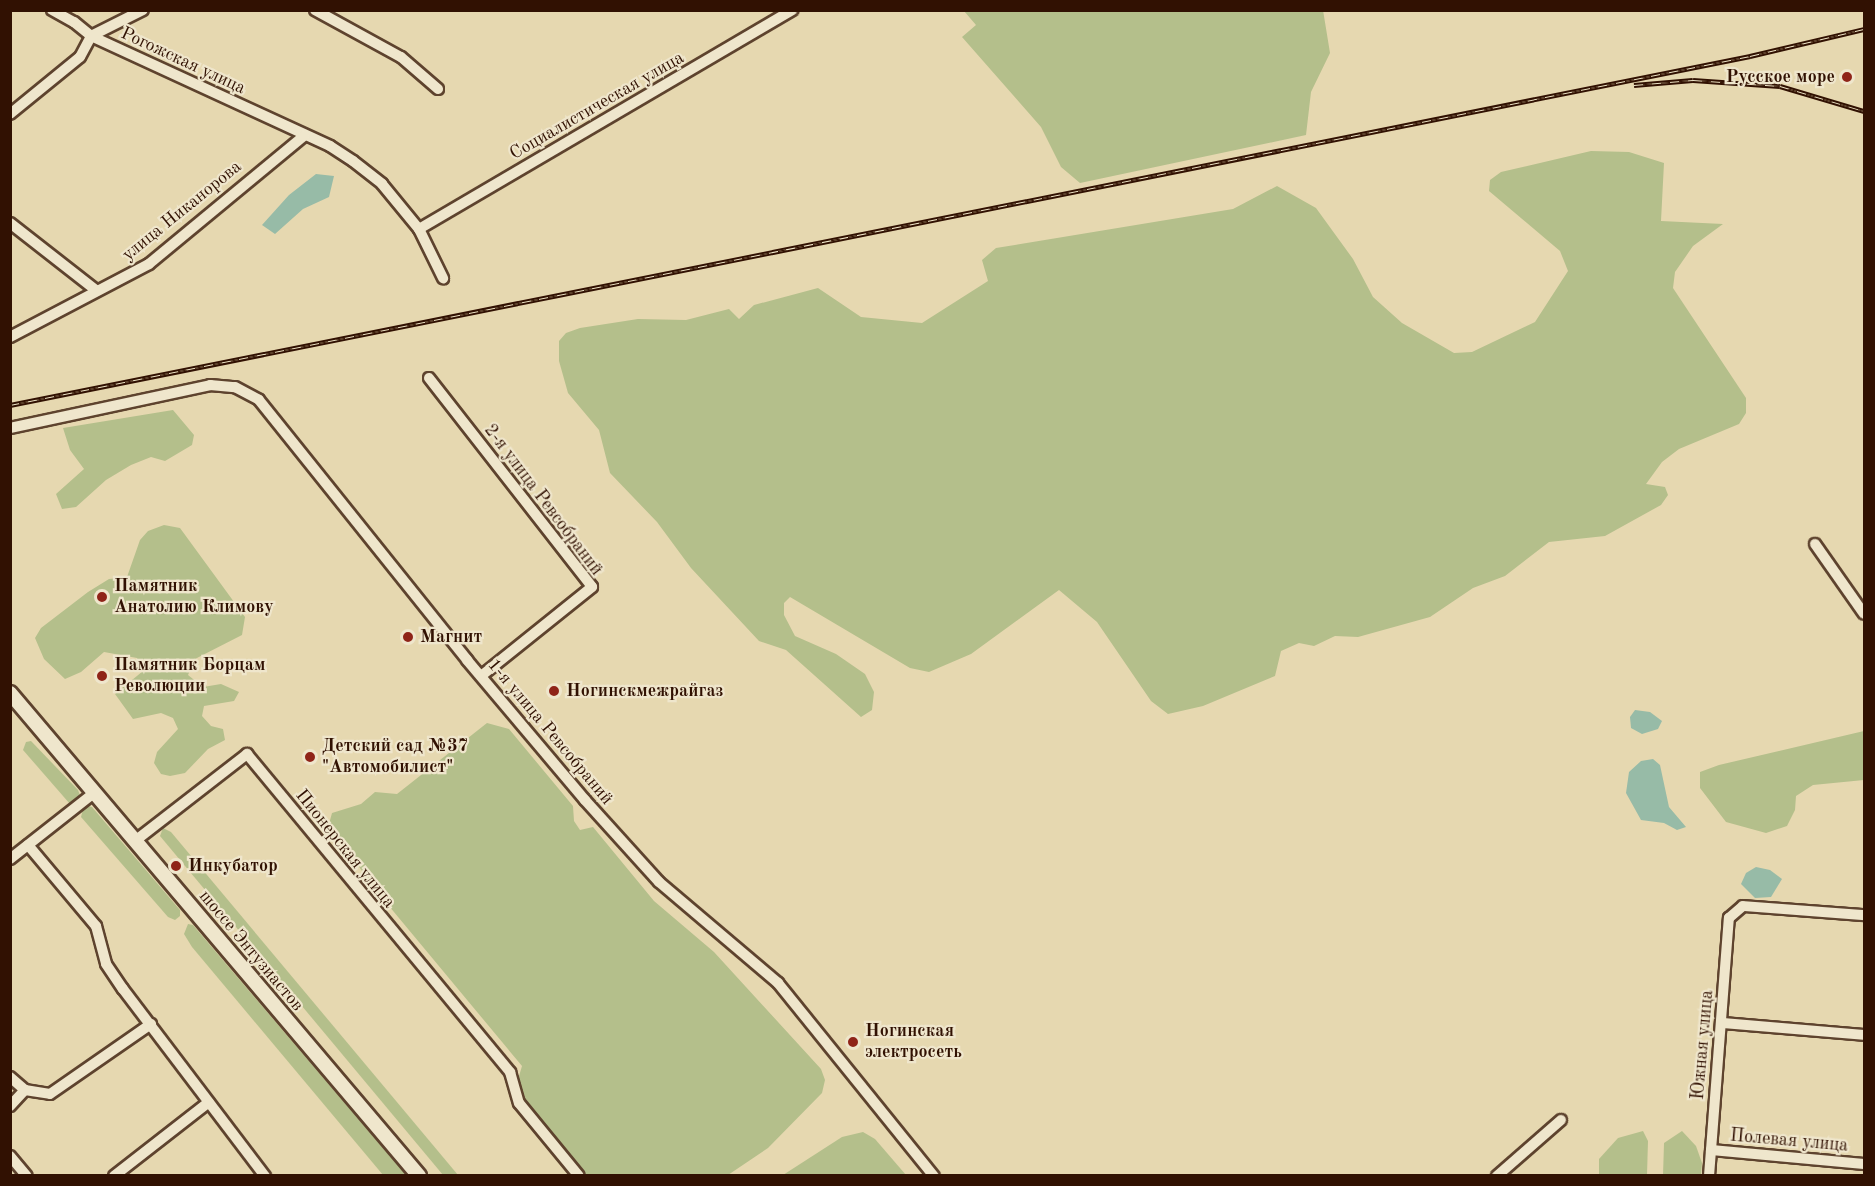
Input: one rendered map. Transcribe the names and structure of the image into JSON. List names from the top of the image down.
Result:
{
  "streets": {
    "main road": ["шоссе Энтузиастов"],
    "street": [
      "Рогожская улица",
      "Социалистическая улица",
      "улица Никанорова",
      "2-я улица Ревсобраний",
      "1-я улица Ревсобраний",
      "Пионерская улица",
      "Южная улица",
      "Полевая улица"
    ]
  },
  "crossings": [
    ["Рогожская улица", "Социалистическая улица"],
    ["Рогожская улица", "улица Никанорова"],
    ["2-я улица Ревсобраний", "1-я улица Ревсобраний"],
    ["Пионерская улица", "шоссе Энтузиастов"],
    ["Южная улица", "Полевая улица"]
  ],
  "places": [
    "Русское море",
    "Памятник Анатолию Климову",
    "Магнит",
    "Памятник Борцам Революции",
    "Ногинскмежрайгаз",
    "Детский сад №37 \"Автомобилист\"",
    "Инкубатор",
    "Ногинская электросеть"
  ]
}
